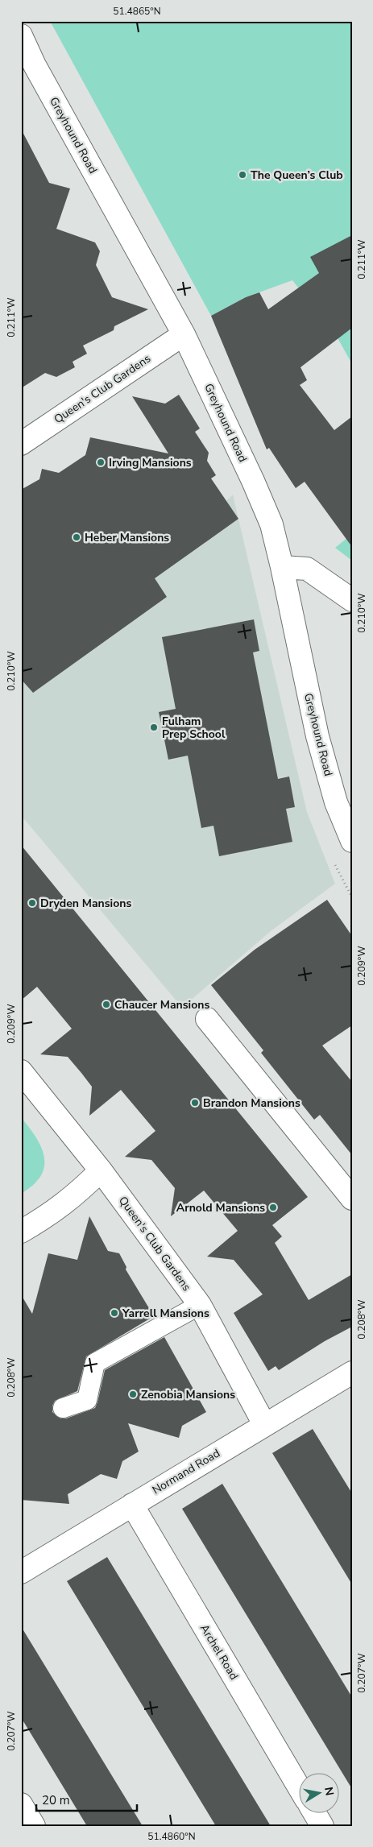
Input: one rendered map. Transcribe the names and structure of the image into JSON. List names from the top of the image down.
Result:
{
  "streets": {
    "street": [
      "Greyhound Road",
      "Queen's Club Gardens",
      "Normand Road",
      "Archel Road"
    ]
  },
  "crossings": [
    ["Greyhound Road", "Queen's Club Gardens"],
    ["Queen's Club Gardens", "Normand Road"],
    ["Normand Road", "Archel Road"]
  ],
  "places": [
    "The Queen’s Club",
    "Irving Mansions",
    "Heber Mansions",
    "Fulham Prep School",
    "Dryden Mansions",
    "Chaucer Mansions",
    "Brandon Mansions",
    "Arnold Mansions",
    "Yarrell Mansions",
    "Zenobia Mansions"
  ],
  "scale_bar": "20 m",
  "north": "right",
  "coordinates": [
    "51.4865°N",
    "0.211°W",
    "0.210°W",
    "0.209°W",
    "0.208°W",
    "0.207°W",
    "51.4860°N"
  ]
}
